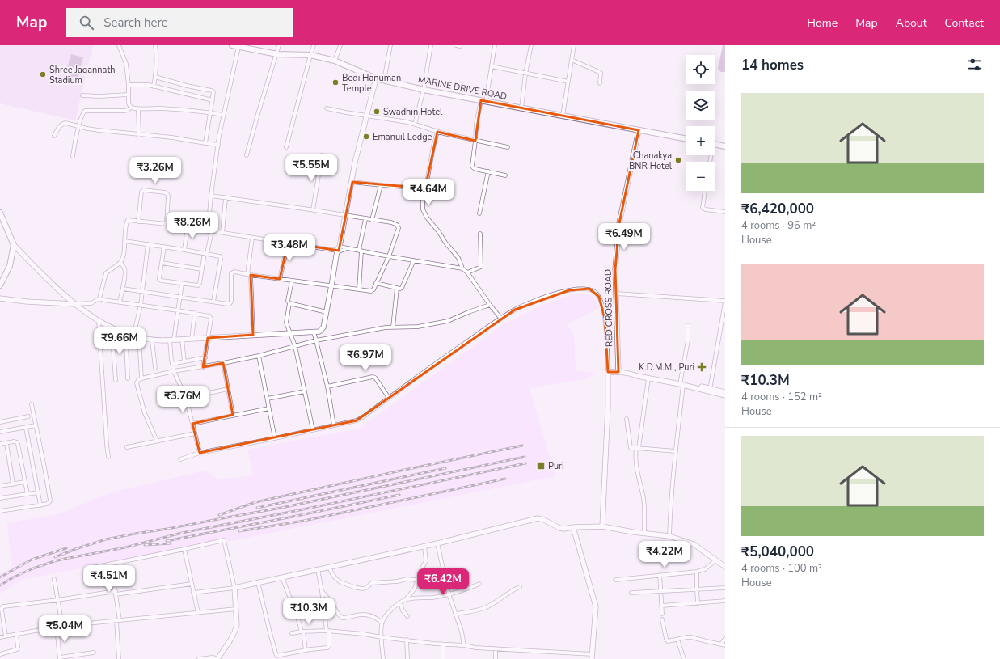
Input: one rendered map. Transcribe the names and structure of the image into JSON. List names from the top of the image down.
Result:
{
  "streets": {
    "highway": ["MARINE DRIVE ROAD"],
    "main road": ["RED CROSS ROAD"]
  },
  "crossings": [
    ["MARINE DRIVE ROAD", "RED CROSS ROAD"]
  ],
  "places": {
    "other": [
      "Shree Jagannath Stadium",
      "Bedi Hanuman Temple",
      "Swadhin Hotel",
      "Emanuil Lodge",
      "Chanakya BNR Hotel"
    ],
    "health": ["K.D.M.M , Puri"],
    "transit": ["Puri"]
  },
  "page": {
    "header": "Map",
    "search": "Search here",
    "nav": [
      "Home",
      "Map",
      "About",
      "Contact"
    ],
    "heading": "14 homes",
    "map_buttons": ["+", "−"],
    "list": [
      {
        "name": "₹6,420,000",
        "note": "4 rooms · 96 m² · House"
      },
      {
        "name": "₹10.3M",
        "note": "4 rooms · 152 m² · House"
      },
      {
        "name": "₹5,040,000",
        "note": "4 rooms · 100 m² · House"
      }
    ],
    "price": [
      "₹5.55M",
      "₹3.26M",
      "₹4.64M",
      "₹8.26M",
      "₹6.49M",
      "₹3.48M",
      "₹9.66M",
      "₹6.97M",
      "₹3.76M",
      "₹4.22M",
      "₹4.51M",
      "₹6.42M",
      "₹10.3M",
      "₹5.04M"
    ]
  }
}
